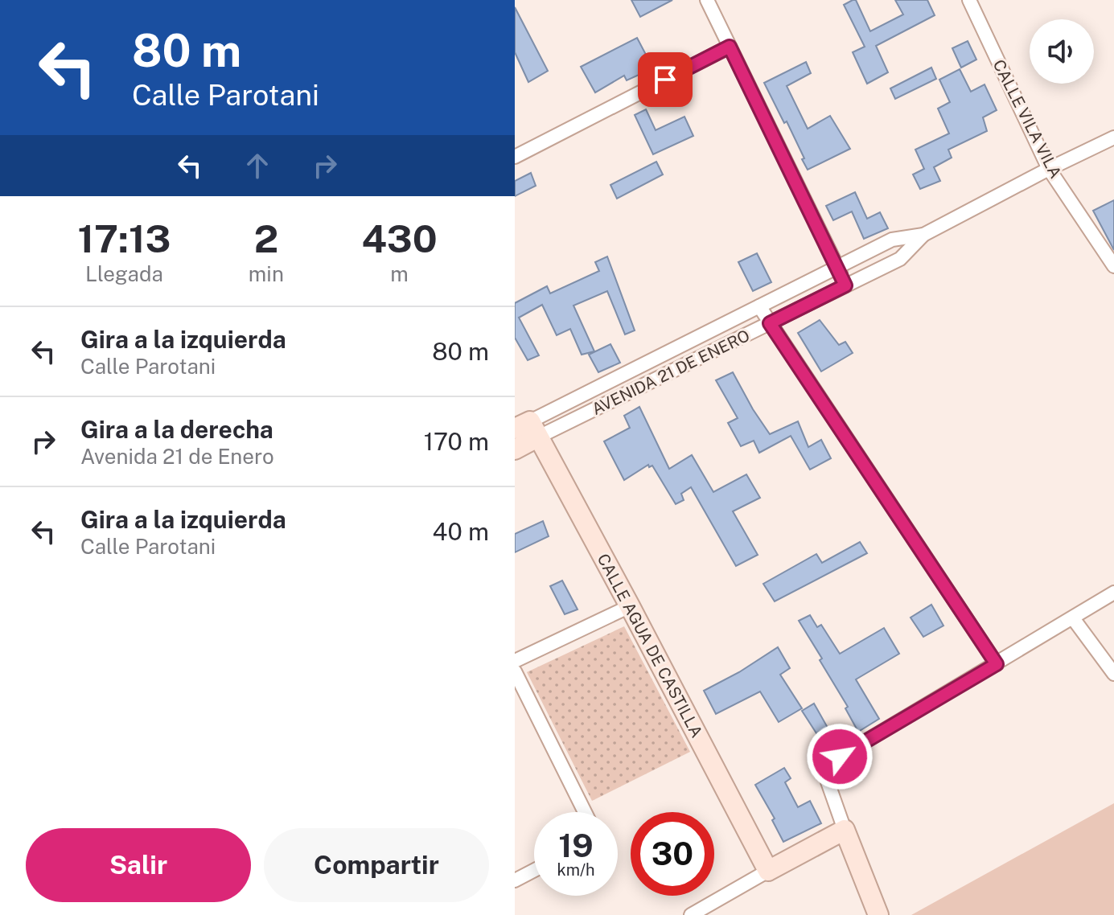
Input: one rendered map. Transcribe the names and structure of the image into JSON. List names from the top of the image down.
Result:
{
  "streets": {
    "street": ["CALLE VILA VILA", "AVENIDA 21 DE ENERO", "CALLE AGUA DE CASTILLA"]
  },
  "crossings": [
    ["CALLE VILA VILA", "AVENIDA 21 DE ENERO"],
    ["AVENIDA 21 DE ENERO", "CALLE AGUA DE CASTILLA"]
  ],
  "page": {
    "turn": ["80 m", "Calle Parotani"],
    "eta": [
      "17:13",
      "Llegada",
      "2",
      "min",
      "430",
      "m"
    ],
    "list": [
      {
        "name": "Gira a la izquierda",
        "note": "Calle Parotani",
        "value": "80 m"
      },
      {
        "name": "Gira a la derecha",
        "note": "Avenida 21 de Enero",
        "value": "170 m"
      },
      {
        "name": "Gira a la izquierda",
        "note": "Calle Parotani",
        "value": "40 m"
      }
    ],
    "speed": "19 km/h",
    "limit": "30",
    "buttons": ["Salir", "Compartir"]
  }
}
